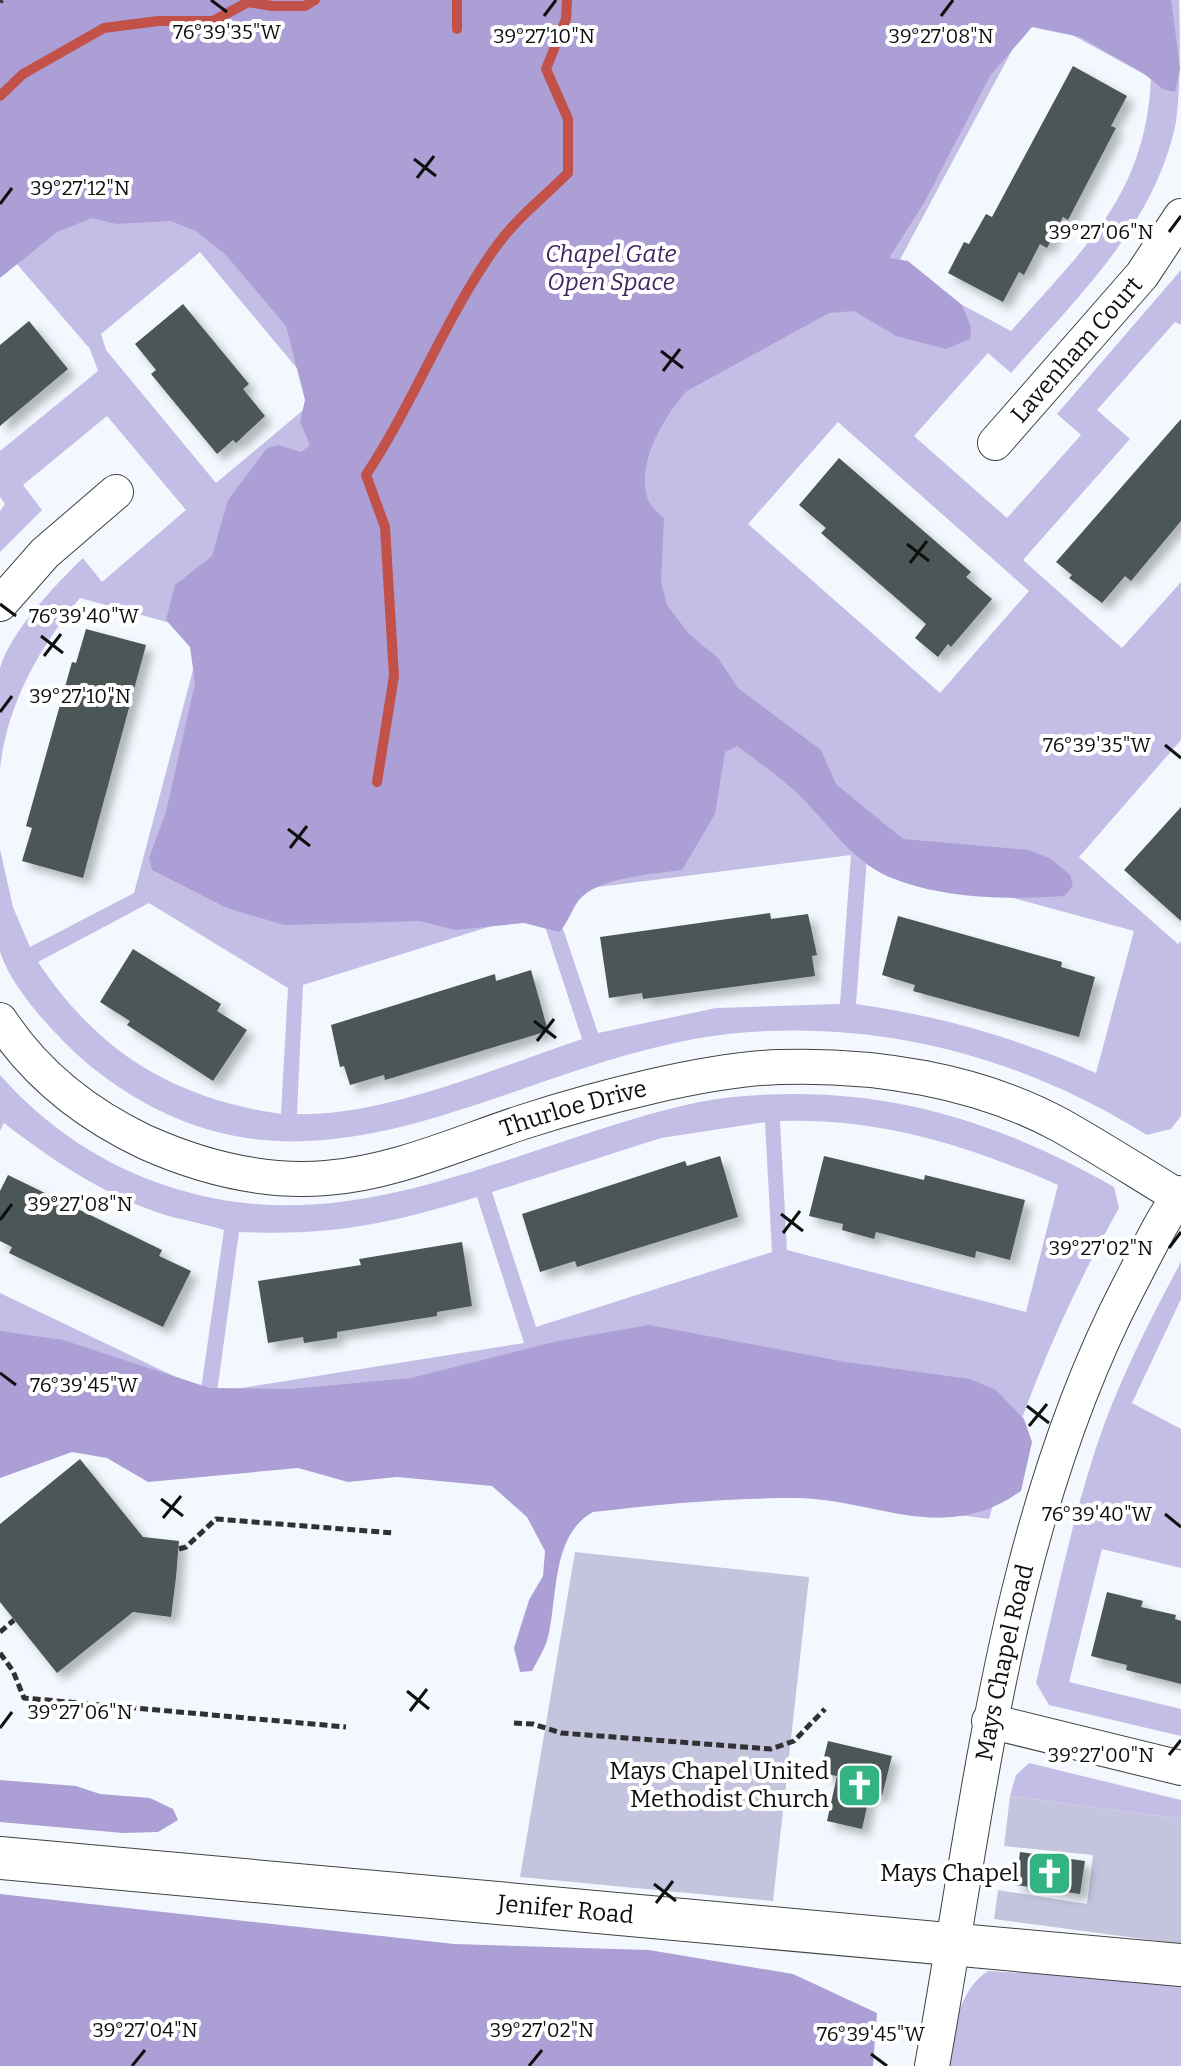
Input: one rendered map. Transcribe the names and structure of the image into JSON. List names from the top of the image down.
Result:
{
  "streets": {
    "street": [
      "Lavenham Court",
      "Thurloe Drive",
      "Mays Chapel Road",
      "Jenifer Road"
    ]
  },
  "crossings": [
    ["Thurloe Drive", "Mays Chapel Road"],
    ["Mays Chapel Road", "Jenifer Road"]
  ],
  "parks": ["Chapel Gate Open Space"],
  "places": {
    "church": ["Mays Chapel United Methodist Church", "Mays Chapel"]
  },
  "coordinates": [
    "76°39'35\"W",
    "39°27'10\"N",
    "39°27'08\"N",
    "39°27'12\"N",
    "39°27'06\"N",
    "76°39'40\"W",
    "39°27'02\"N",
    "76°39'45\"W",
    "39°27'00\"N",
    "39°27'04\"N"
  ]
}
